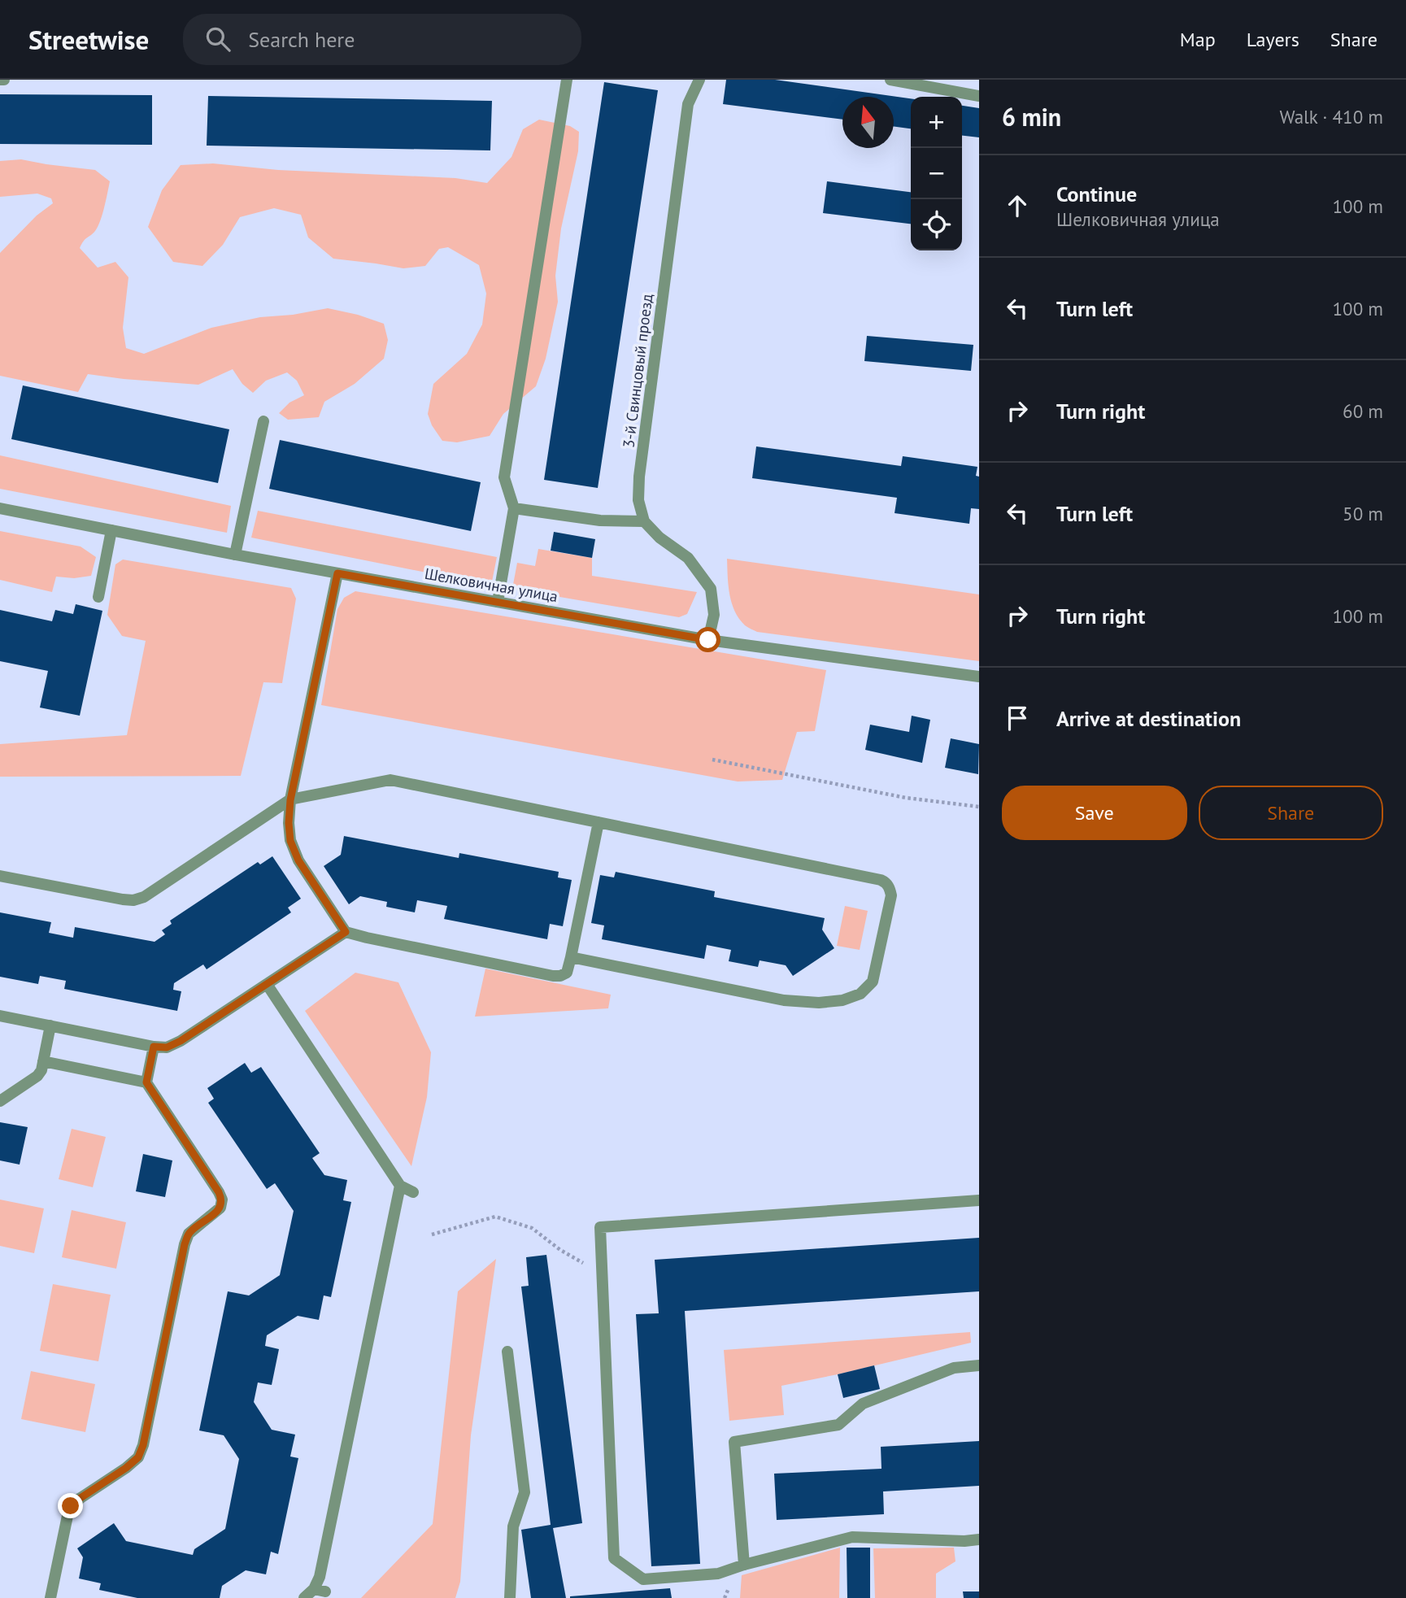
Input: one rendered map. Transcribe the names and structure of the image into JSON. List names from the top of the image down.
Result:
{
  "streets": {
    "street": ["3-й Свинцовый проезд", "Шелковичная улица"]
  },
  "north": "top",
  "page": {
    "header": "Streetwise",
    "search": "Search here",
    "nav": ["Map", "Layers", "Share"],
    "heading": ["6 min", "Walk · 410 m"],
    "map_buttons": ["+", "−"],
    "list": [
      ["Continue", "Шелковичная улица", "100 m"],
      ["Turn left", "100 m"],
      ["Turn right", "60 m"],
      ["Turn left", "50 m"],
      ["Turn right", "100 m"],
      "Arrive at destination"
    ],
    "buttons": ["Save", "Share"]
  }
}
